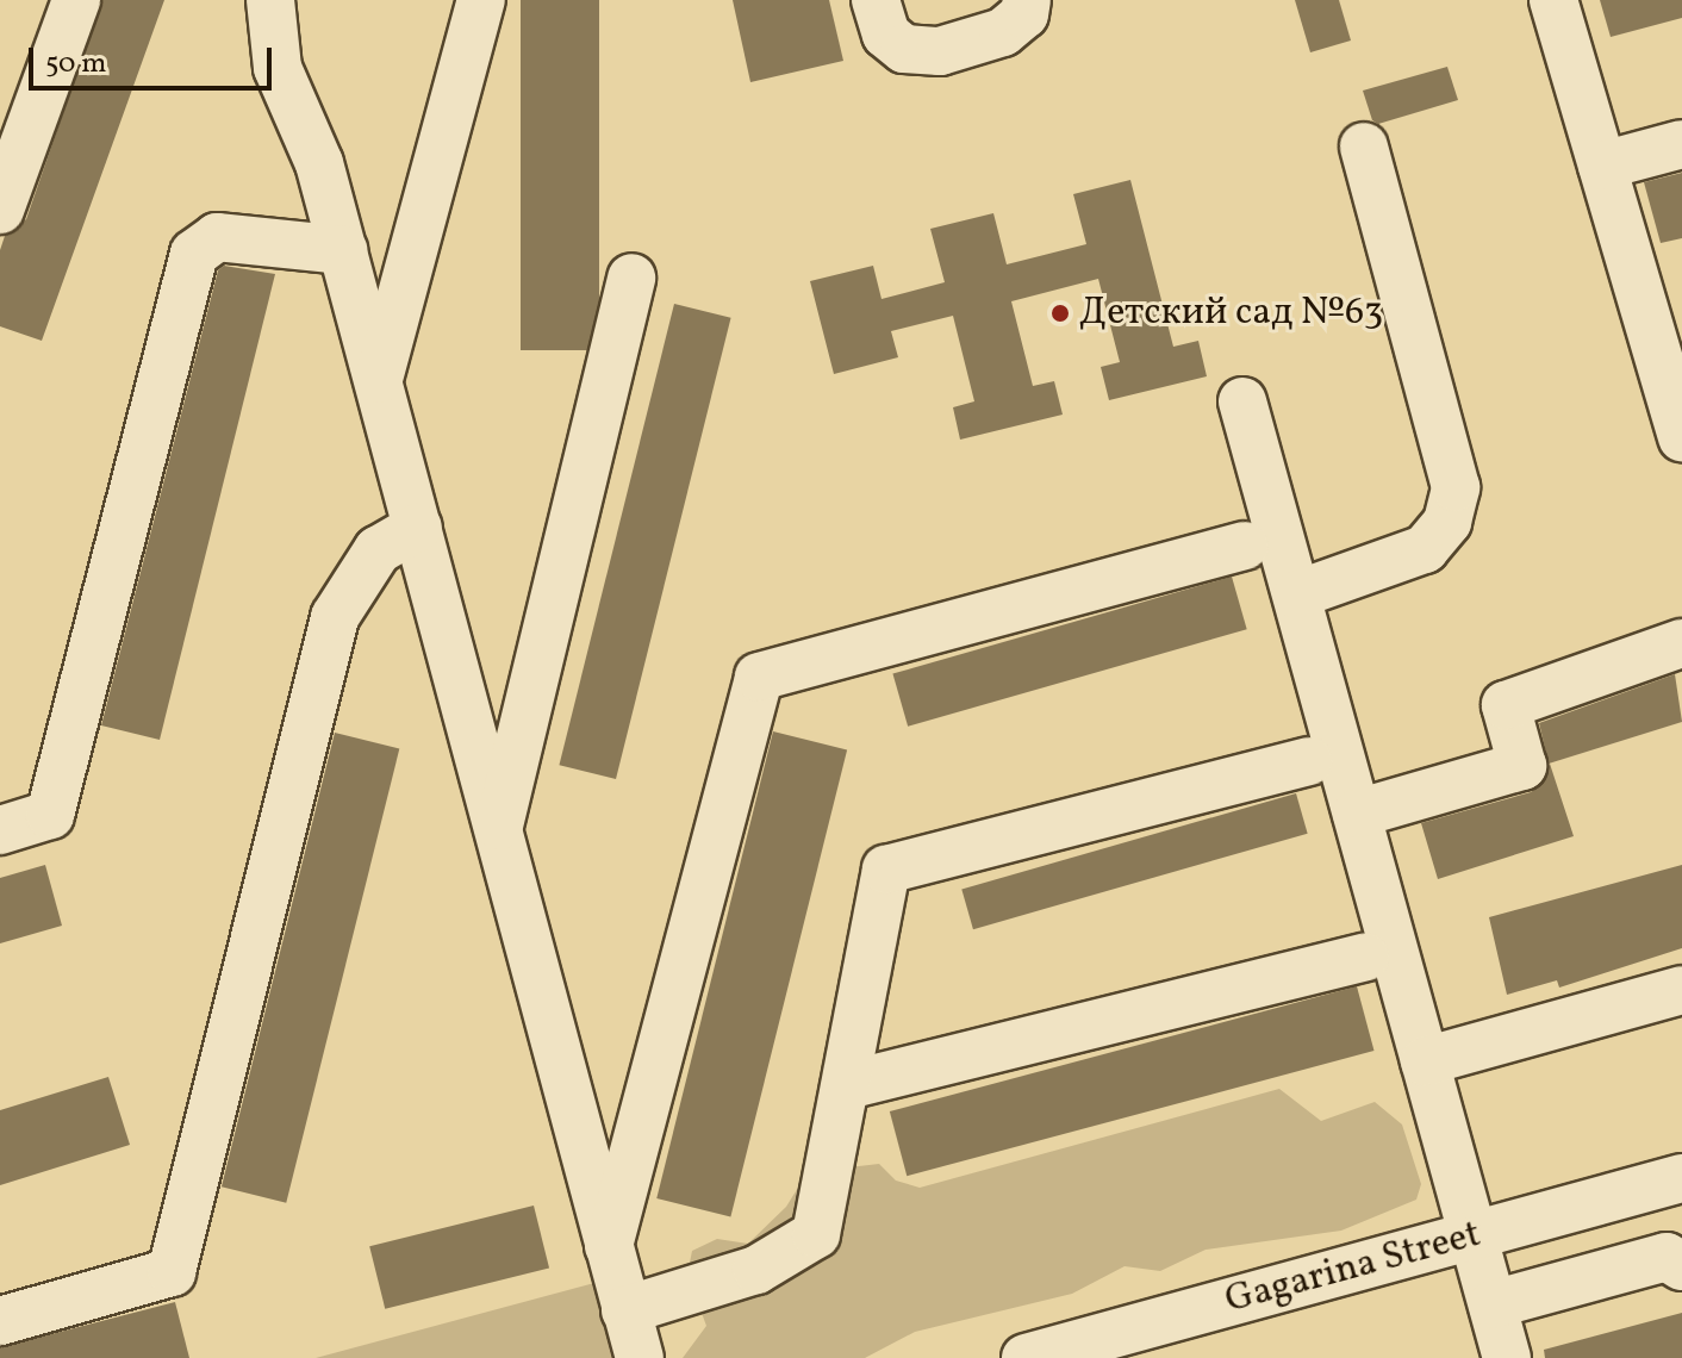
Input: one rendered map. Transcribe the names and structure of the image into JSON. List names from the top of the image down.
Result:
{
  "streets": {
    "street": ["Gagarina Street"]
  },
  "places": ["Детский сад №63"],
  "scale_bar": "50 m"
}
